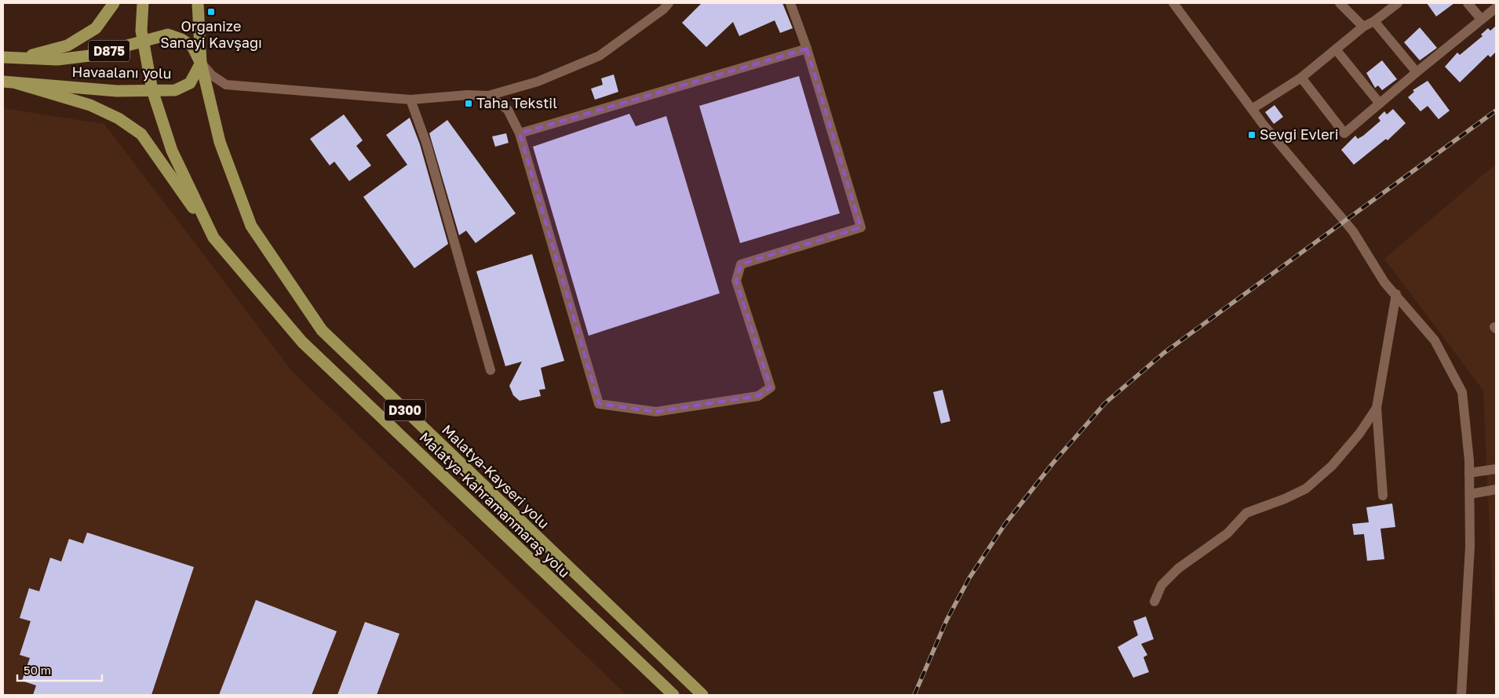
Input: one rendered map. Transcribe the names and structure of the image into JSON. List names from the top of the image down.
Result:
{
  "streets": {
    "highway": [
      "D875",
      "Havaalanı yolu",
      "D300",
      "Malatya-Kayseri yolu",
      "Malatya-Kahramanmaraş yolu"
    ]
  },
  "crossings": [
    ["Havaalanı yolu", "Malatya-Kayseri yolu"],
    ["Havaalanı yolu", "Malatya-Kahramanmaraş yolu"],
    ["Malatya-Kayseri yolu", "Malatya-Kahramanmaraş yolu"]
  ],
  "places": {
    "transit": ["Organize Sanayi Kavşağı", "Taha Tekstil", "Sevgi Evleri"]
  },
  "scale_bar": "50 m"
}
